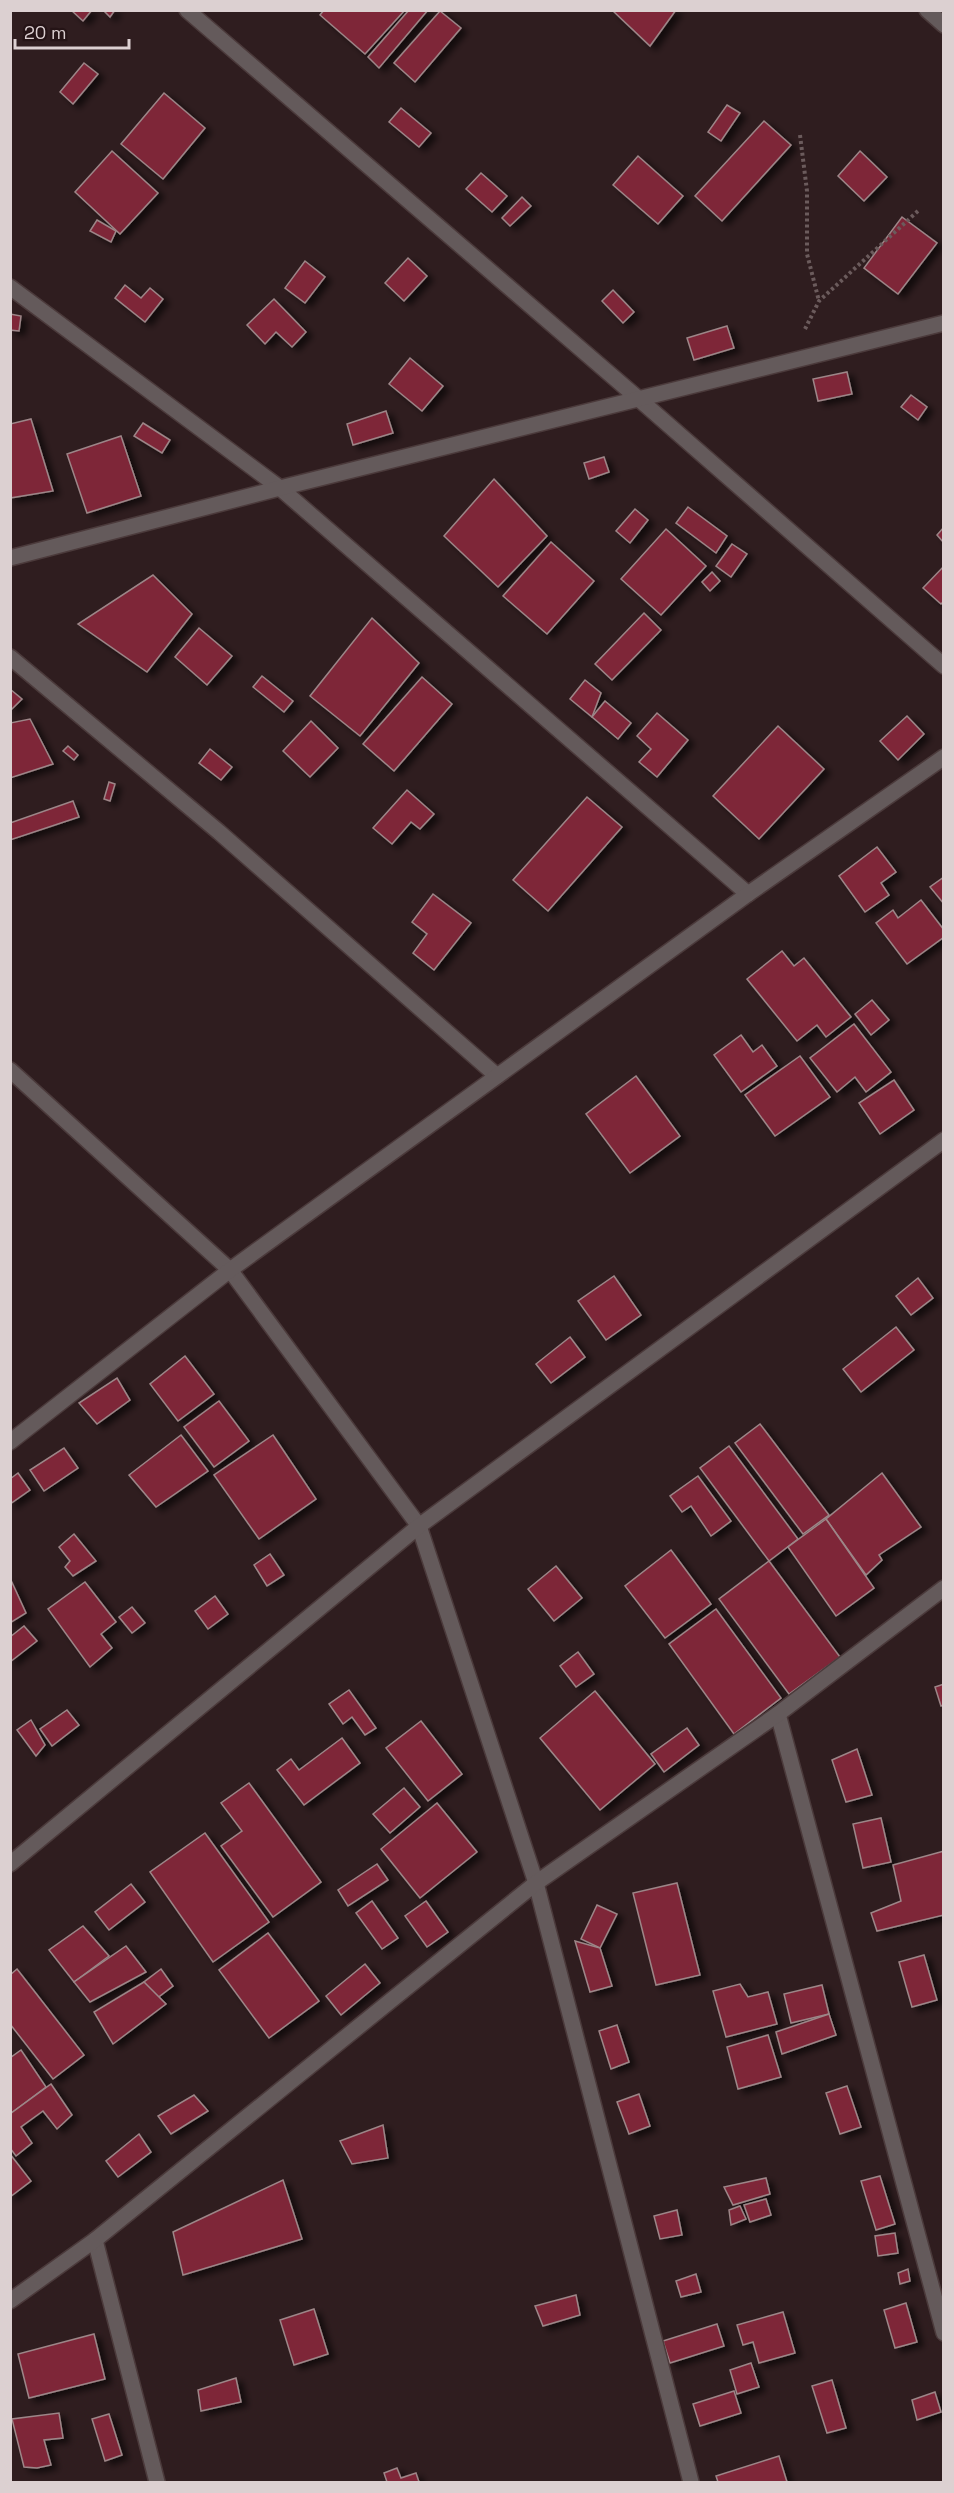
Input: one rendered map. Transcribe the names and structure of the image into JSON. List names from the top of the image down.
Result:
{
  "scale_bar": "20 m"
}
